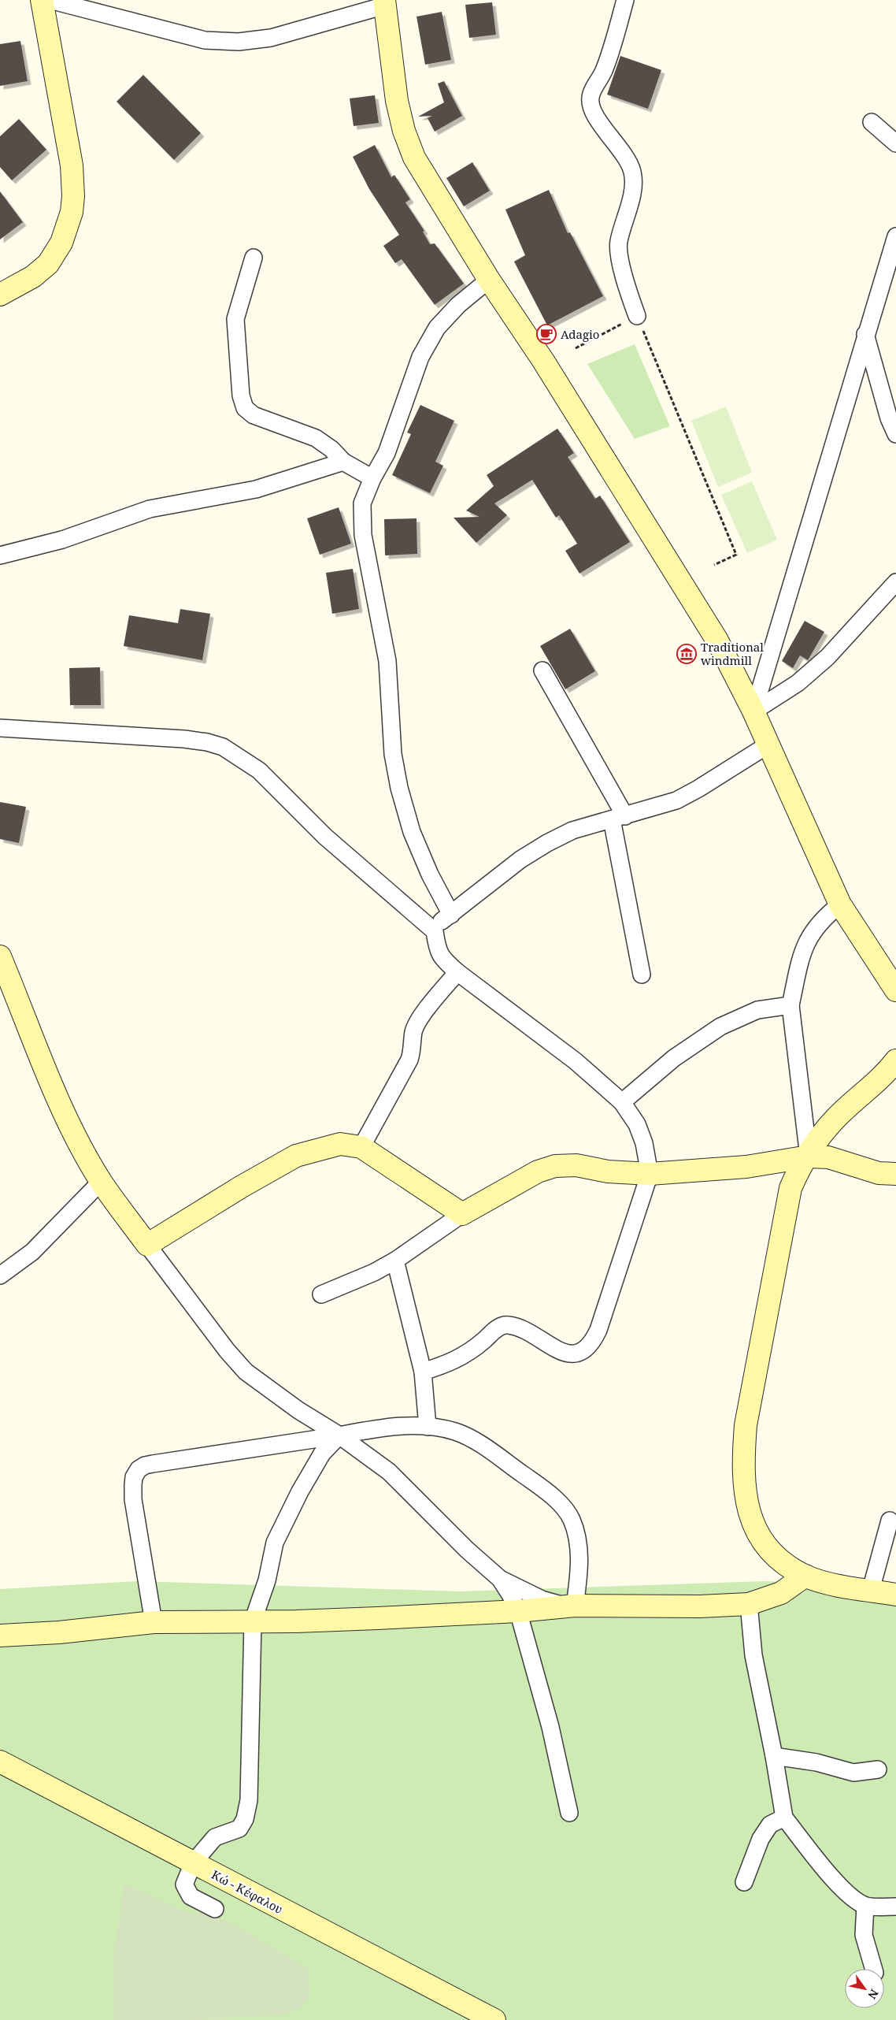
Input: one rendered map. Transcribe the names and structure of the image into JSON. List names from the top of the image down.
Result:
{
  "streets": {
    "street": ["Κώ - Κέφαλου"]
  },
  "places": {
    "cafe": ["Adagio"],
    "museum": ["Traditional windmill"]
  },
  "north": "bottom right"
}
